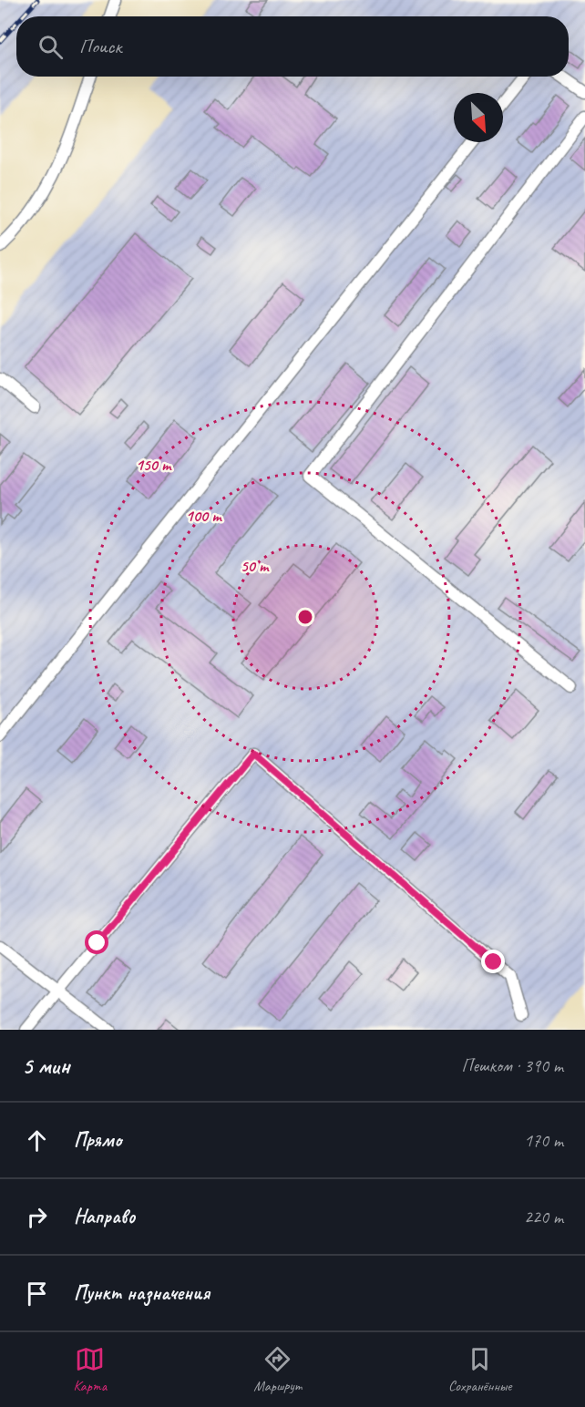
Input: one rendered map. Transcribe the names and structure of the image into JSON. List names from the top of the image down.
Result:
{
  "north": "bottom right",
  "page": {
    "search": "Поиск",
    "heading": ["5 мин", "Пешком · 390 m"],
    "list": [
      ["Прямо", "170 m"],
      ["Направо", "220 m"],
      "Пункт назначения"
    ],
    "nav": ["Карта", "Маршрут", "Сохранённые"]
  },
  "rings": ["150 m", "100 m", "50 m"]
}
